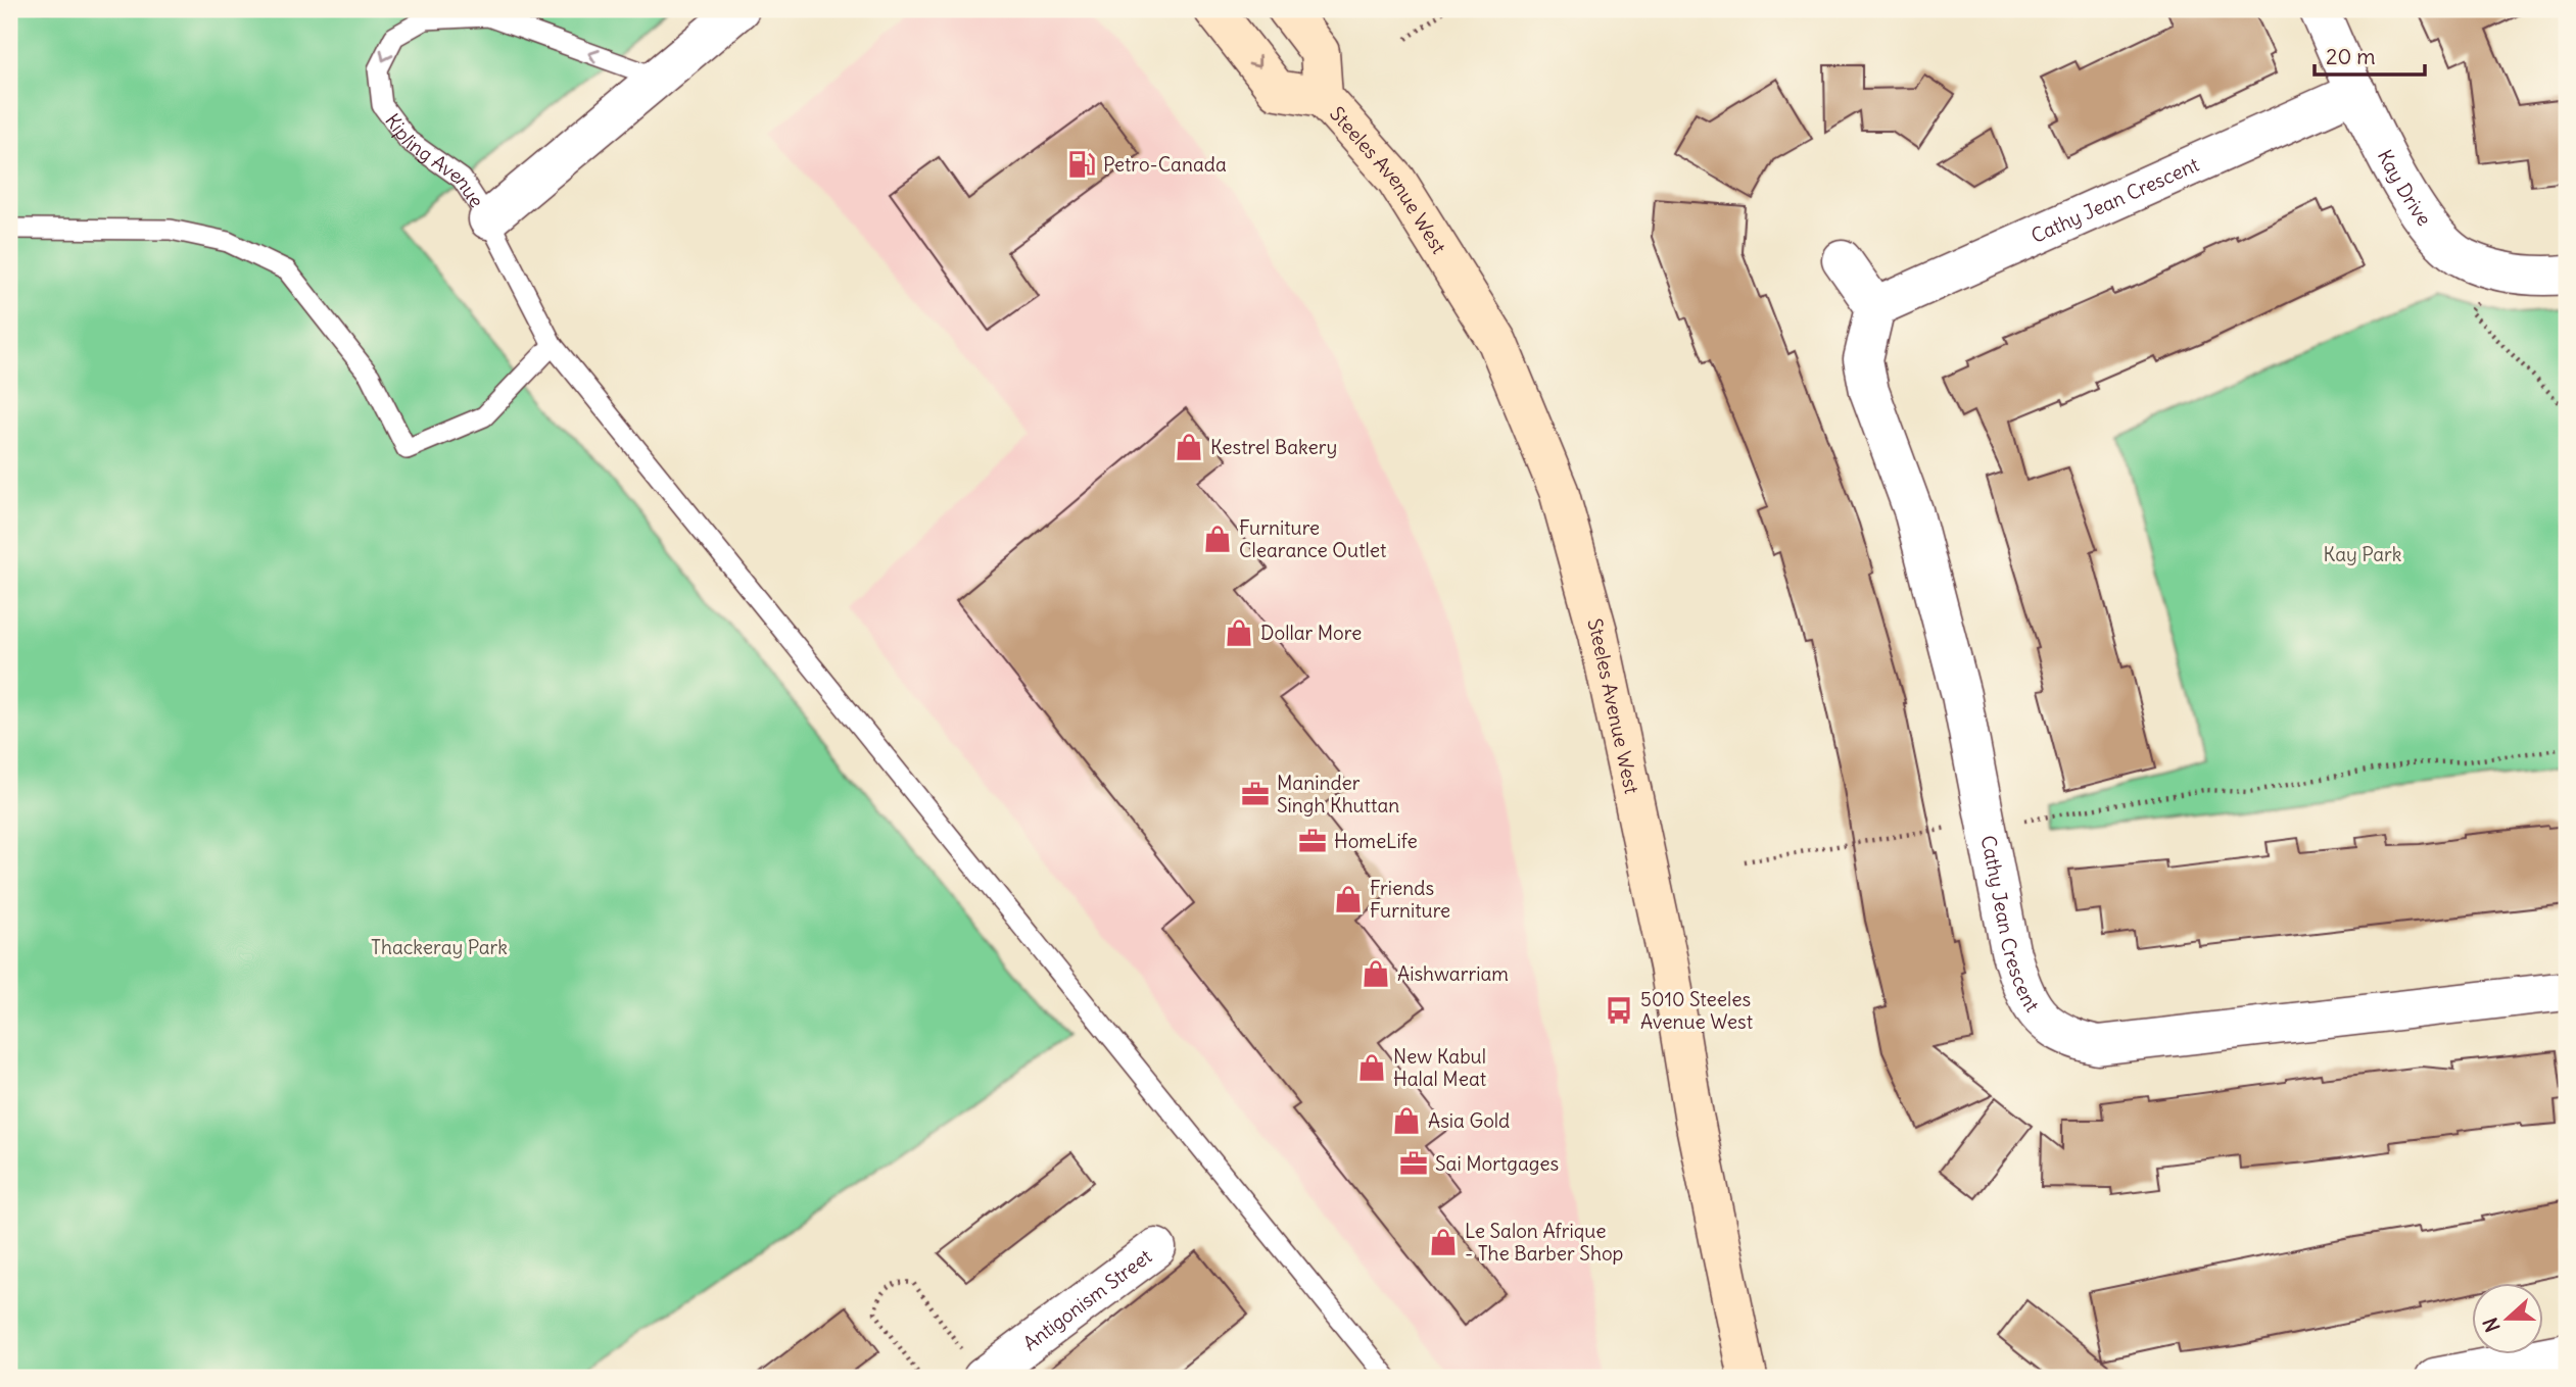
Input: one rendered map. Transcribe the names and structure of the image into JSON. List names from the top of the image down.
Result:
{
  "streets": {
    "main road": ["Steeles Avenue West"],
    "street": [
      "Kipling Avenue",
      "Kay Drive",
      "Cathy Jean Crescent",
      "Antigonism Street"
    ]
  },
  "crossings": [
    ["Kay Drive", "Cathy Jean Crescent"]
  ],
  "parks": ["Kay Park", "Thackeray Park"],
  "places": {
    "fuel station": ["Petro-Canada"],
    "shop": [
      "Kestrel Bakery",
      "Furniture Clearance Outlet",
      "Dollar More",
      "Friends Furniture",
      "Aishwarriam",
      "New Kabul Halal Meat",
      "Asia Gold",
      "Le Salon Afrique - The Barber Shop"
    ],
    "office": ["Maninder Singh Khuttan", "HomeLife", "Sai Mortgages"],
    "bus stop": ["5010 Steeles Avenue West"]
  },
  "scale_bar": "20 m",
  "north": "left"
}
